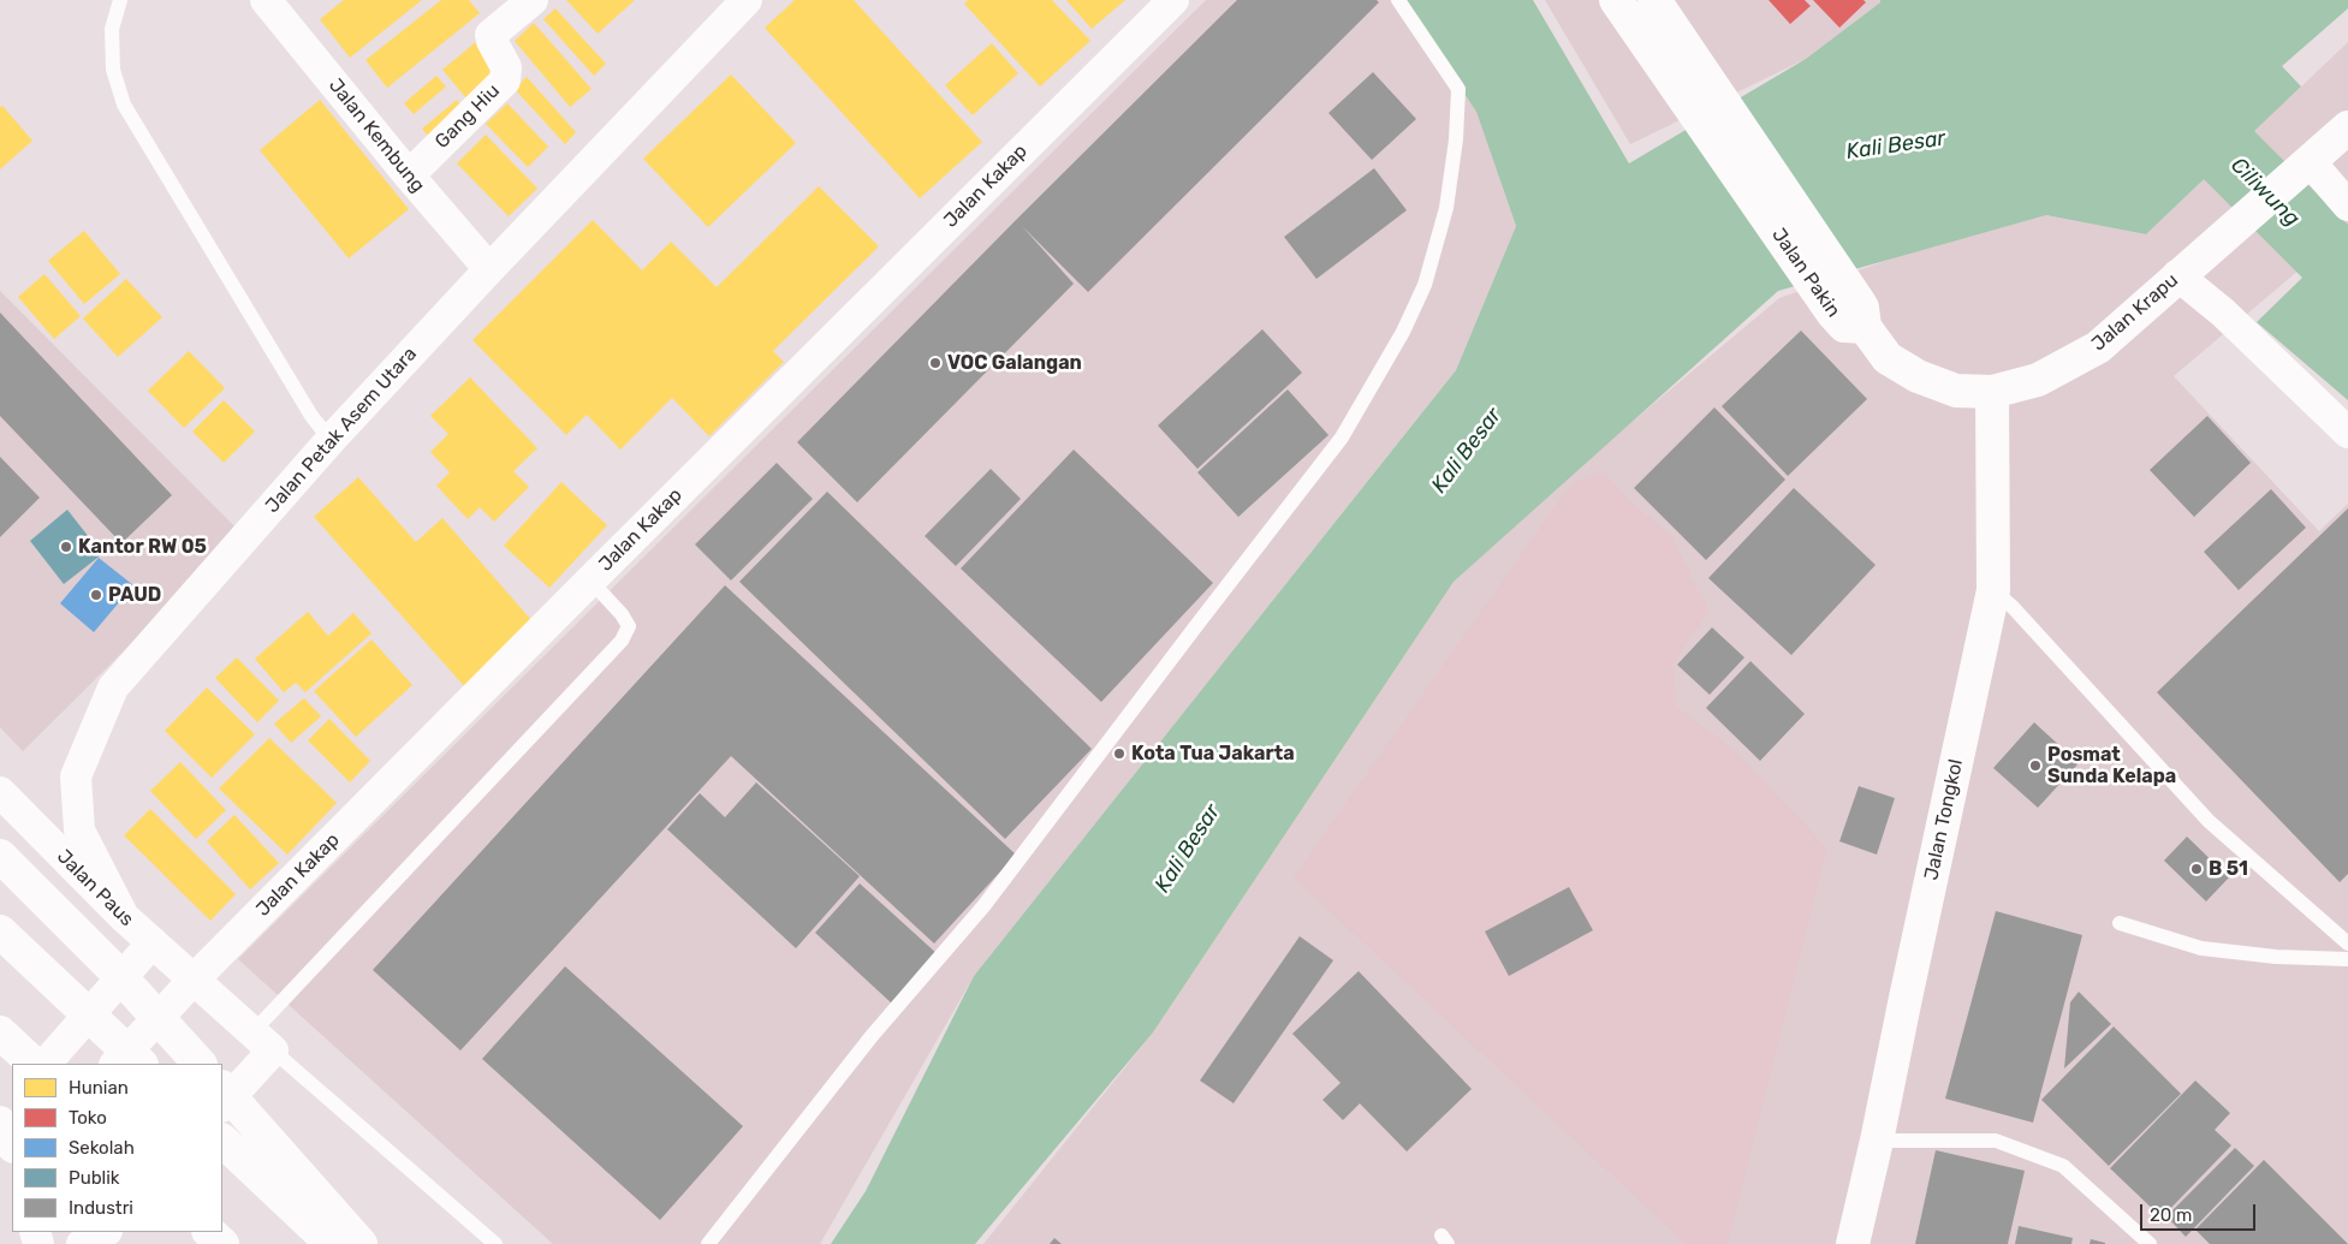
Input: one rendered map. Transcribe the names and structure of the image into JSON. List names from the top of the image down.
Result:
{
  "streets": {
    "main road": ["Jalan Pakin", "Jalan Krapu", "Jalan Tongkol"],
    "street": [
      "Gang Hiu",
      "Jalan Kembung",
      "Jalan Kakap",
      "Jalan Petak Asem Utara",
      "Jalan Paus"
    ]
  },
  "crossings": [
    ["Gang Hiu", "Jalan Kembung"],
    ["Jalan Kembung", "Jalan Petak Asem Utara"],
    ["Jalan Kakap", "Jalan Paus"],
    ["Jalan Pakin", "Jalan Krapu"],
    ["Jalan Krapu", "Jalan Tongkol"],
    ["Jalan Petak Asem Utara", "Jalan Paus"]
  ],
  "water": ["Kali Besar", "Ciliwung"],
  "places": [
    "VOC Galangan",
    "Kantor RW 05",
    "PAUD",
    "Kota Tua Jakarta",
    "Posmat Sunda Kelapa",
    "B 51"
  ],
  "legend": [
    "Hunian",
    "Toko",
    "Sekolah",
    "Publik",
    "Industri"
  ],
  "scale_bar": "20 m"
}
